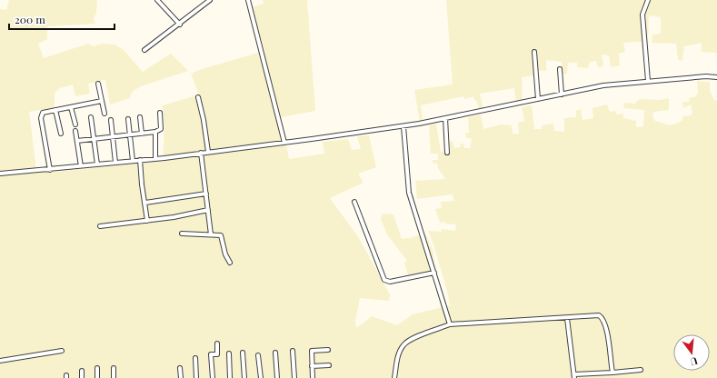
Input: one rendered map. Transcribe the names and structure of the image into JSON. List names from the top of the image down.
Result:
{
  "scale_bar": "200 m",
  "north": "bottom"
}
